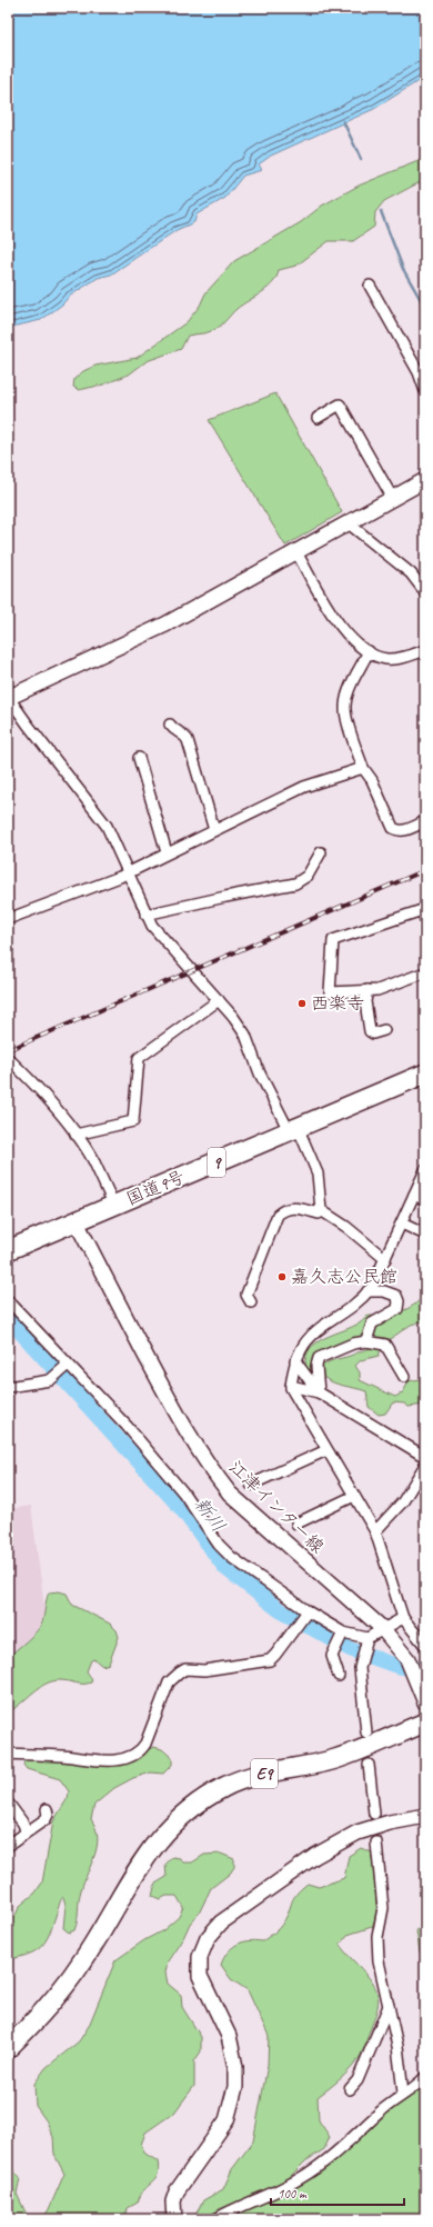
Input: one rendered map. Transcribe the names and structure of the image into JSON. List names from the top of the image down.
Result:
{
  "streets": {
    "highway": ["9", "国道9号", "E9"],
    "street": ["江津インター線"]
  },
  "crossings": [
    ["国道9号", "江津インター線"]
  ],
  "water": ["新川"],
  "places": ["西楽寺", "嘉久志公民館"],
  "scale_bar": "100 m"
}
